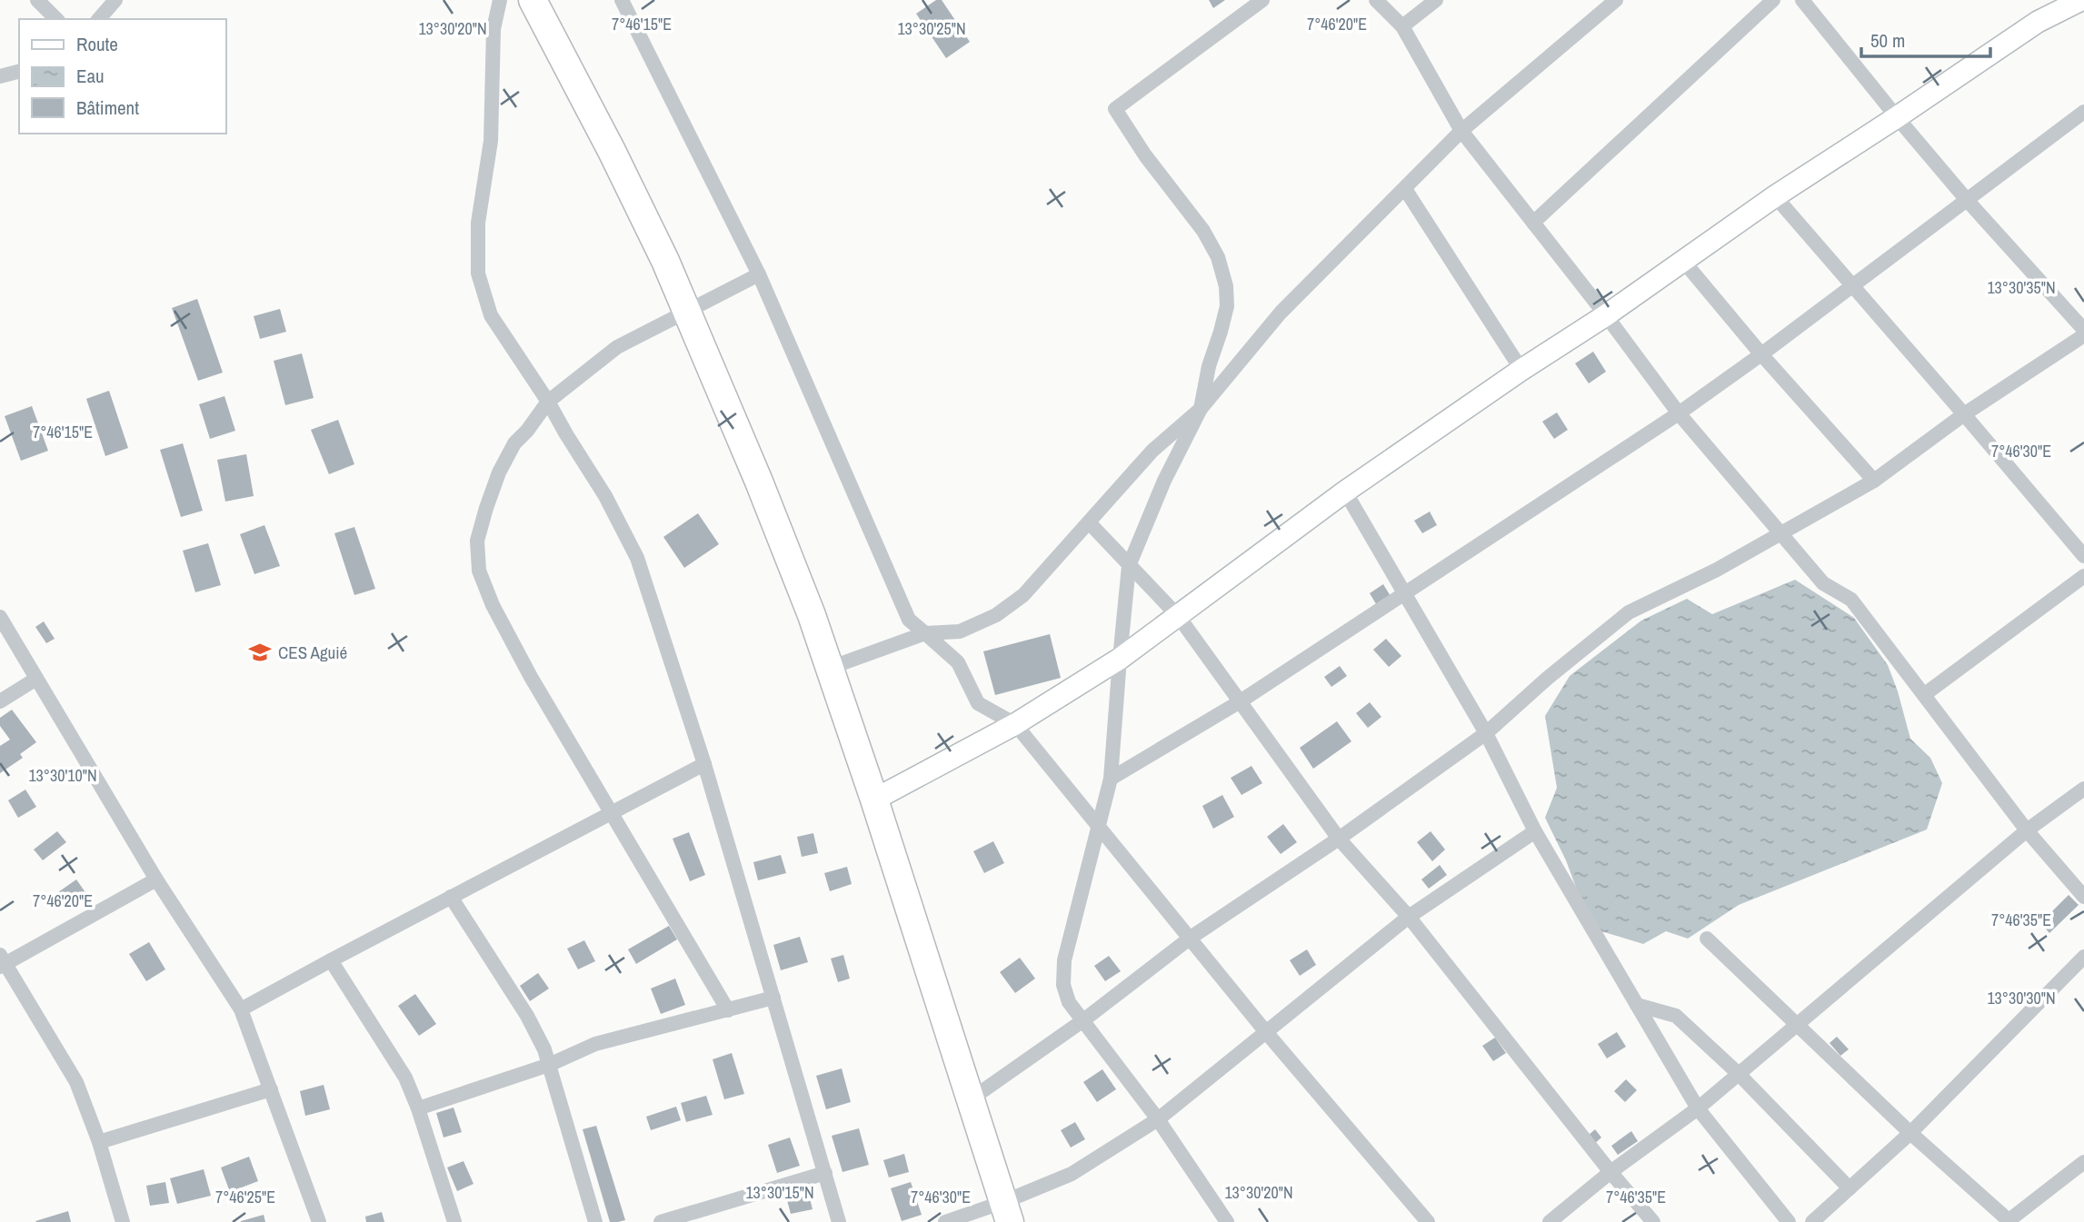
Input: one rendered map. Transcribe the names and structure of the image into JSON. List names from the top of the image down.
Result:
{
  "places": {
    "school or university": ["CES Aguié"]
  },
  "legend": ["Route", "Eau", "Bâtiment"],
  "scale_bar": "50 m",
  "coordinates": [
    "7°46'15\"E",
    "7°46'20\"E",
    "13°30'20\"N",
    "13°30'25\"N",
    "13°30'35\"N",
    "7°46'30\"E",
    "13°30'10\"N",
    "7°46'35\"E",
    "13°30'30\"N",
    "13°30'15\"N",
    "7°46'25\"E"
  ]
}
